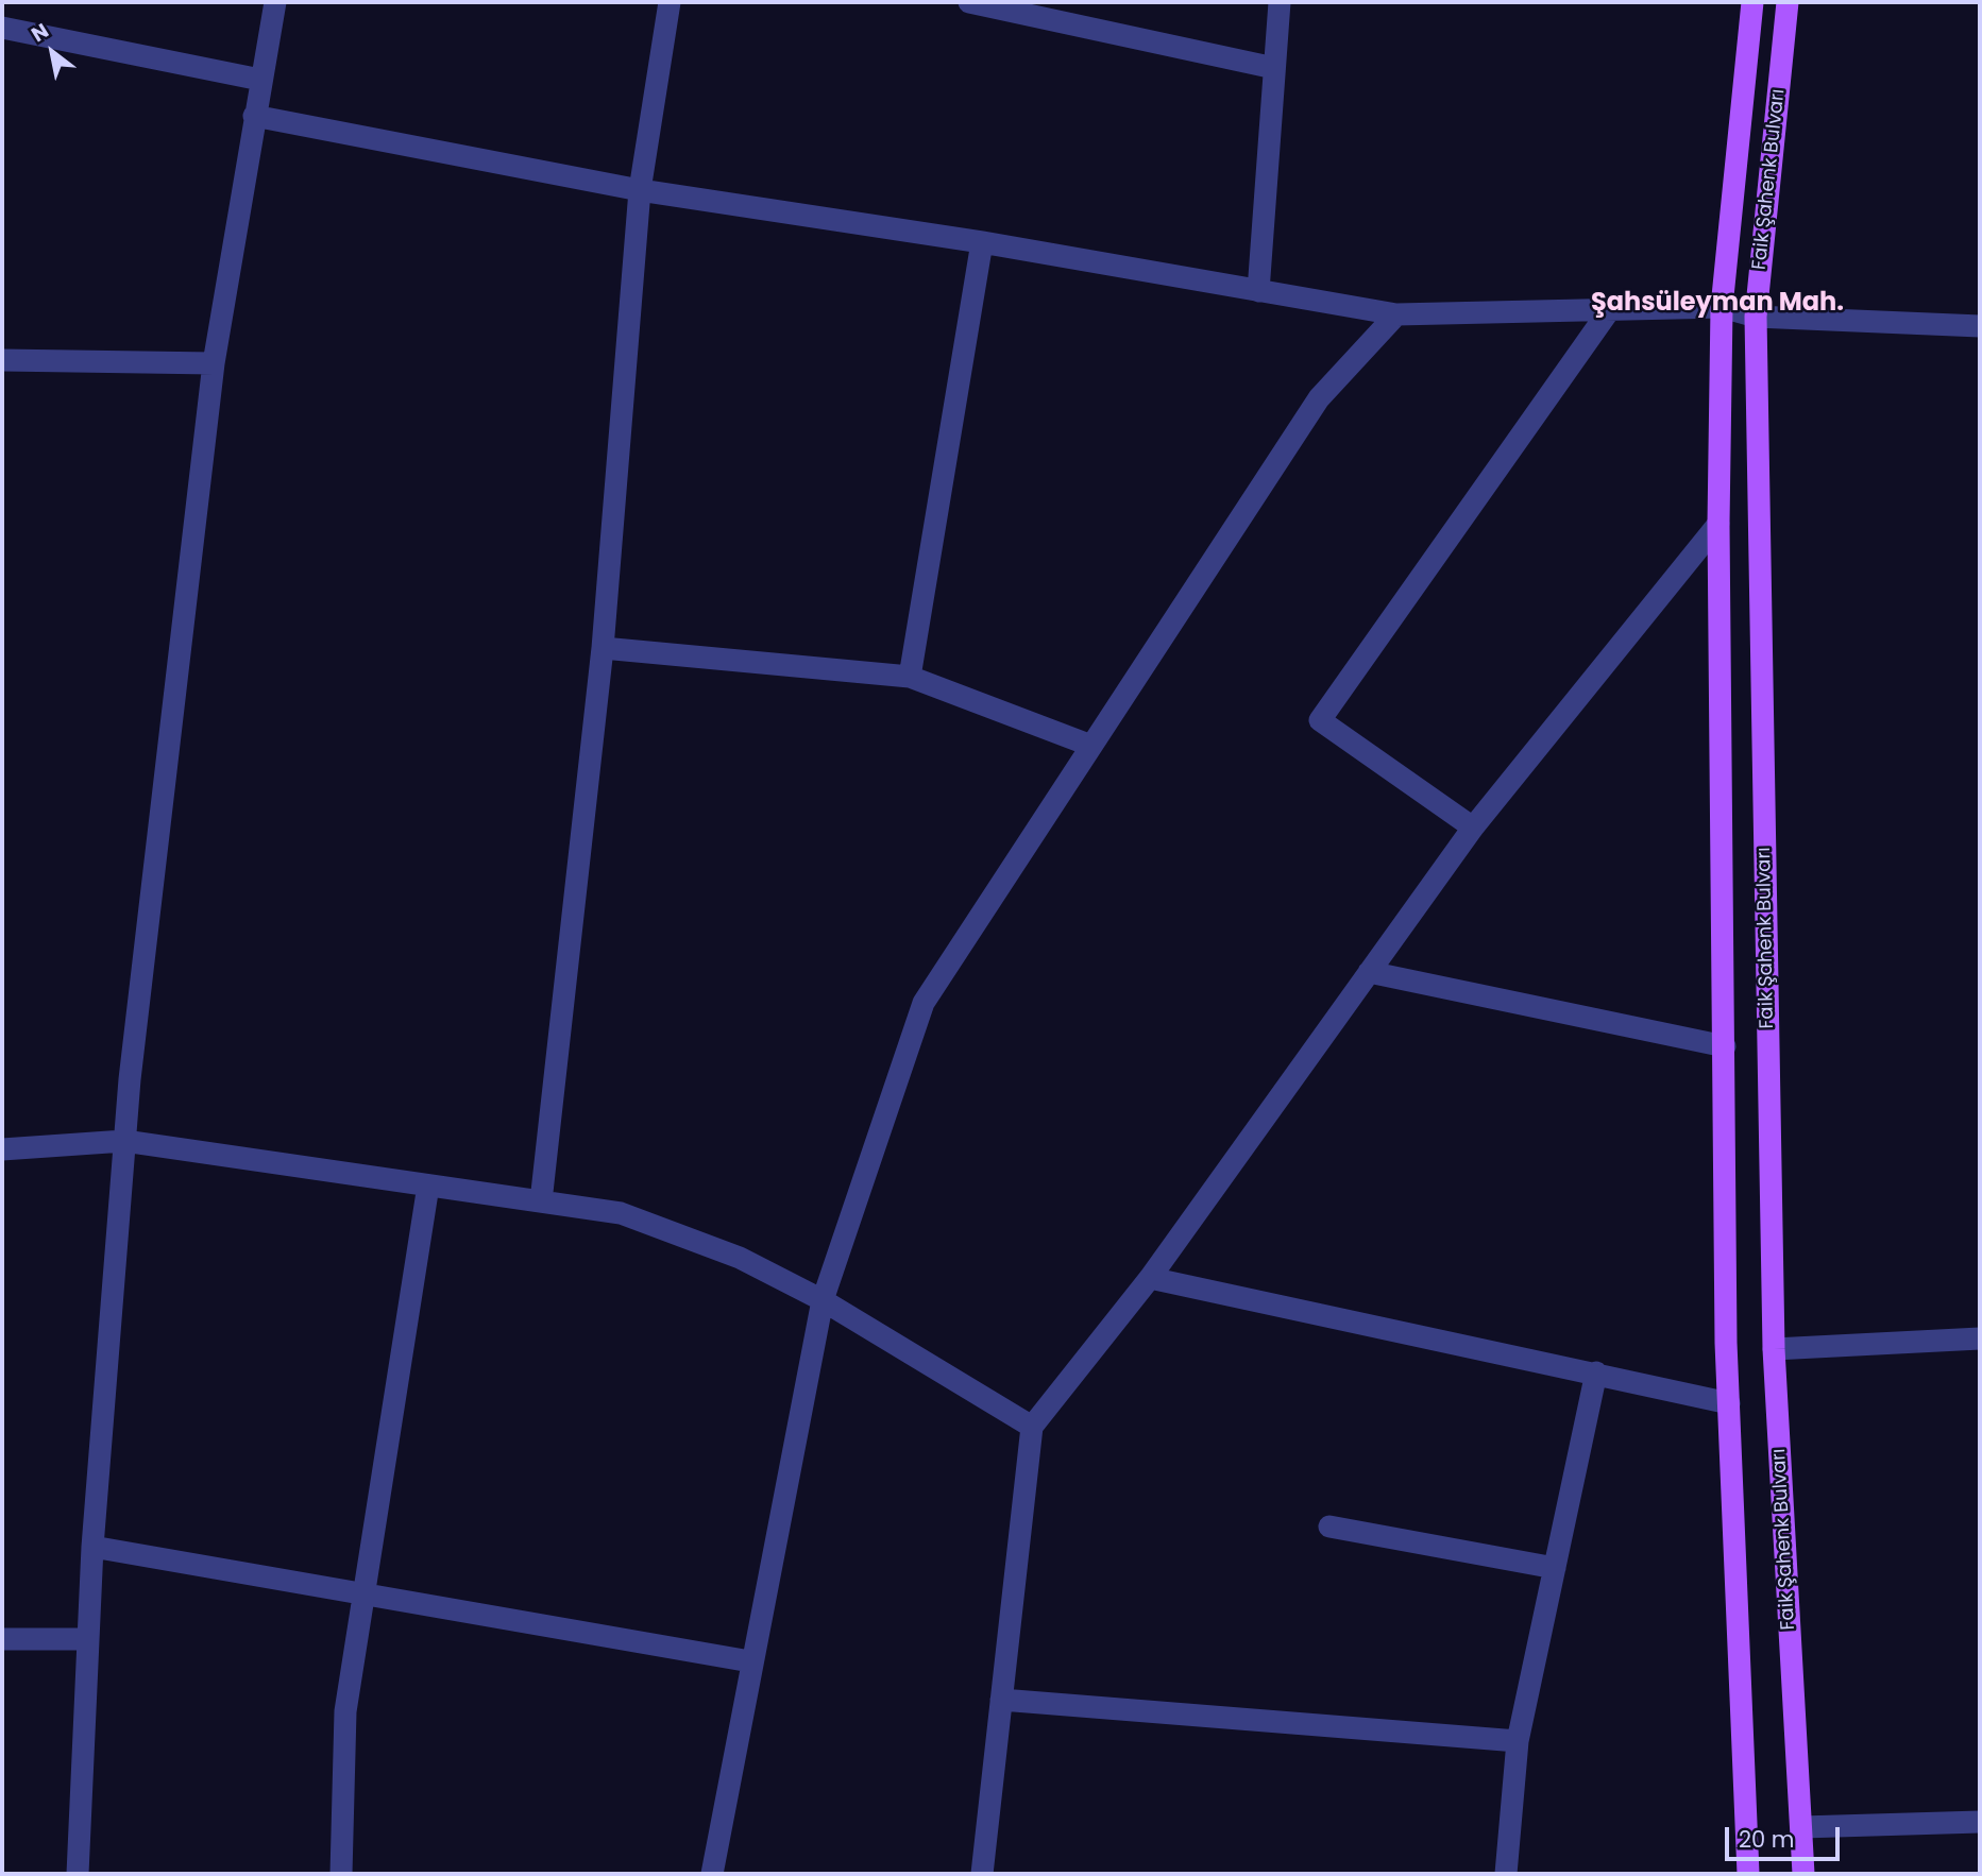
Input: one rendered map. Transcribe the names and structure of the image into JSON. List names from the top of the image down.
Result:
{
  "streets": {
    "main road": ["Faik Şahenk Bulvarı"]
  },
  "districts": ["Şahsüleyman Mah."],
  "scale_bar": "20 m",
  "north": "top left"
}
